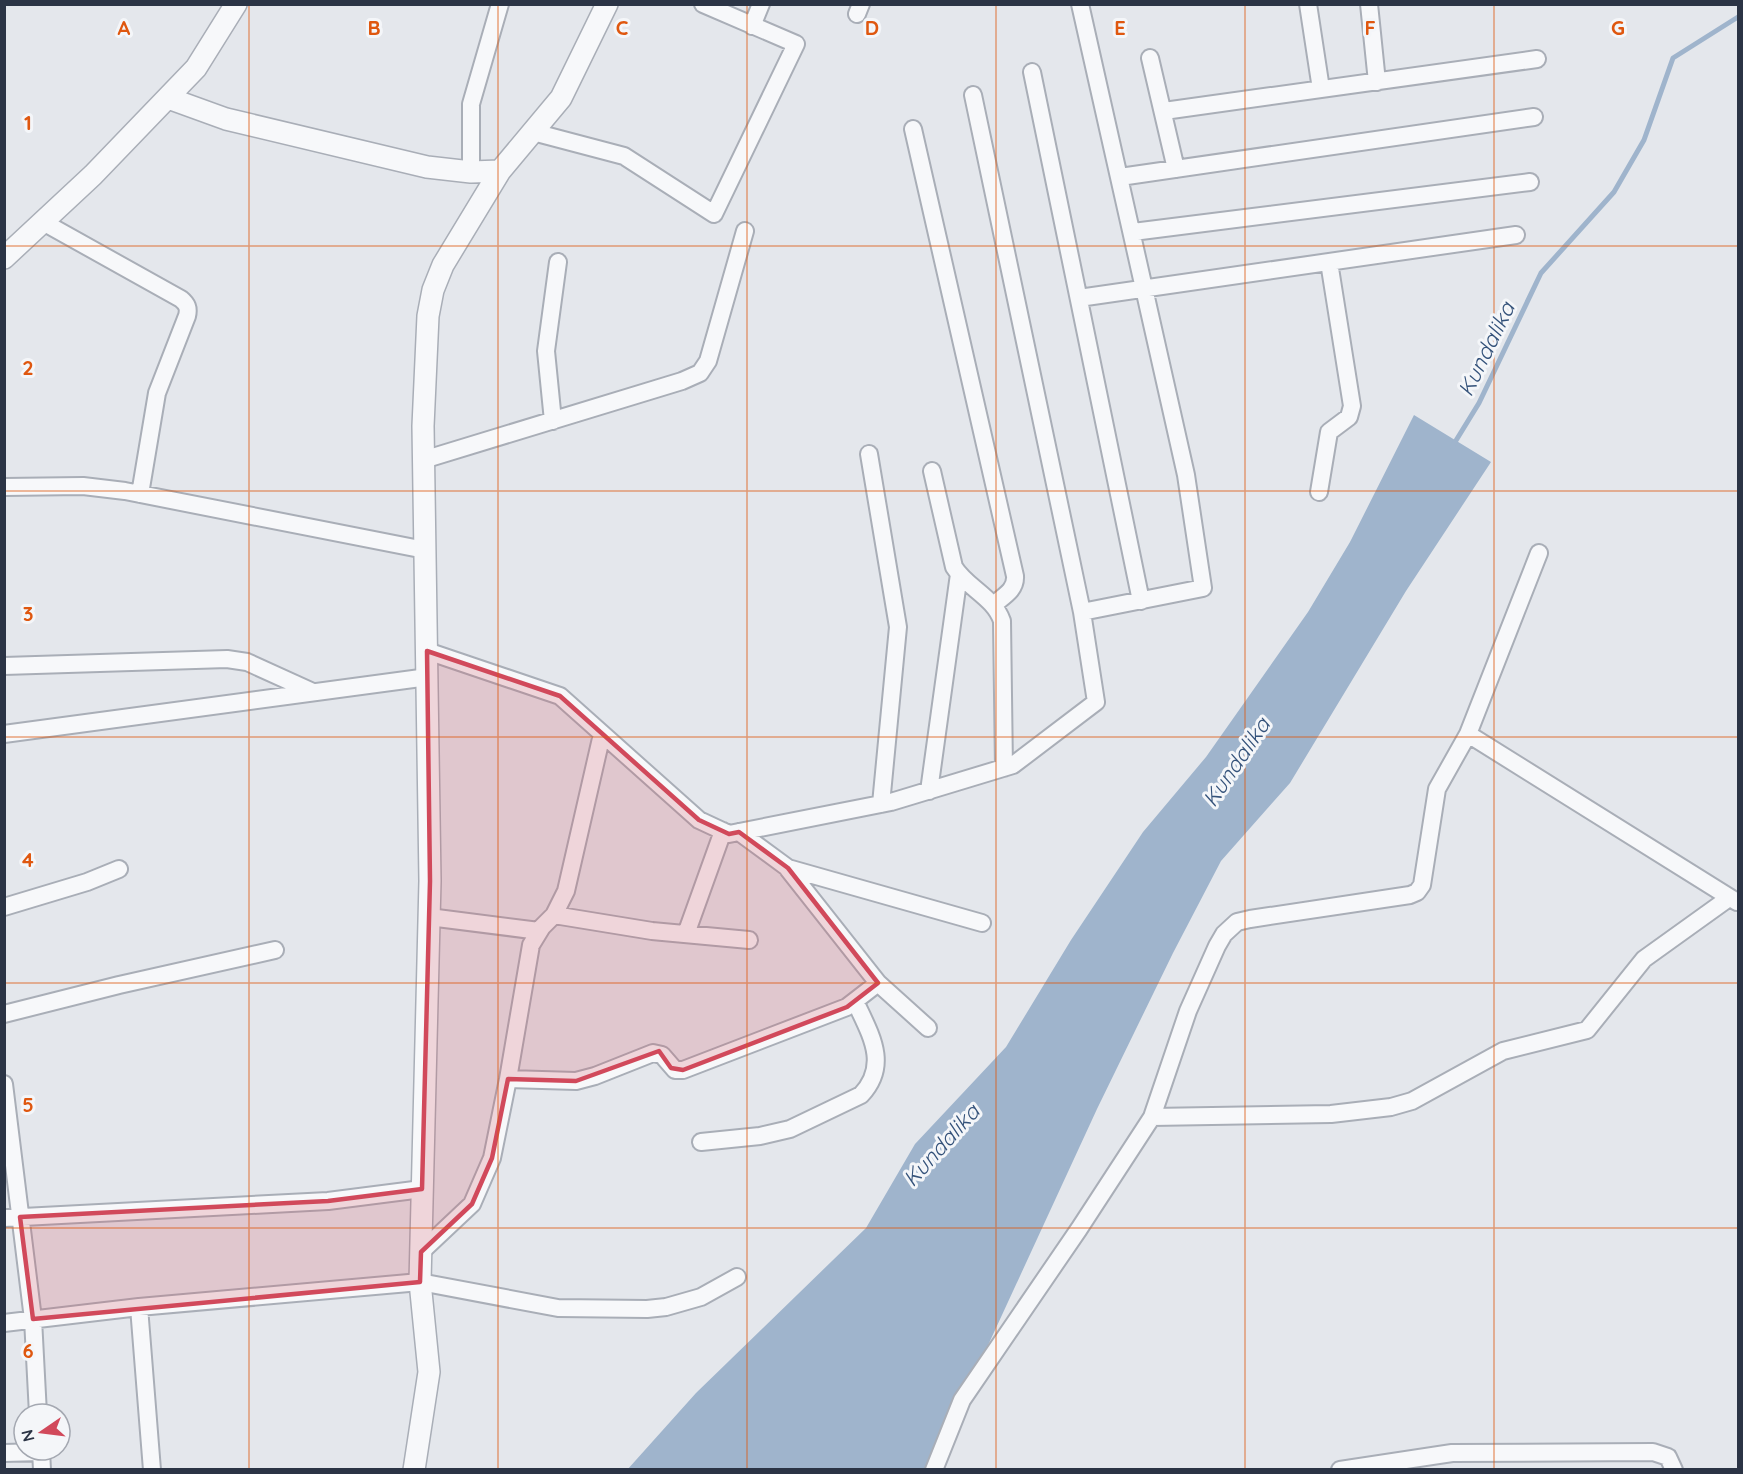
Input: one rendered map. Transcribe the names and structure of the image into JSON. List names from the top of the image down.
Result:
{
  "water": ["Kundalika"],
  "north": "left",
  "grid": {
    "columns": [
      "A",
      "B",
      "C",
      "D",
      "E",
      "F",
      "G"
    ],
    "rows": [
      "1",
      "2",
      "3",
      "4",
      "5",
      "6"
    ]
  }
}
